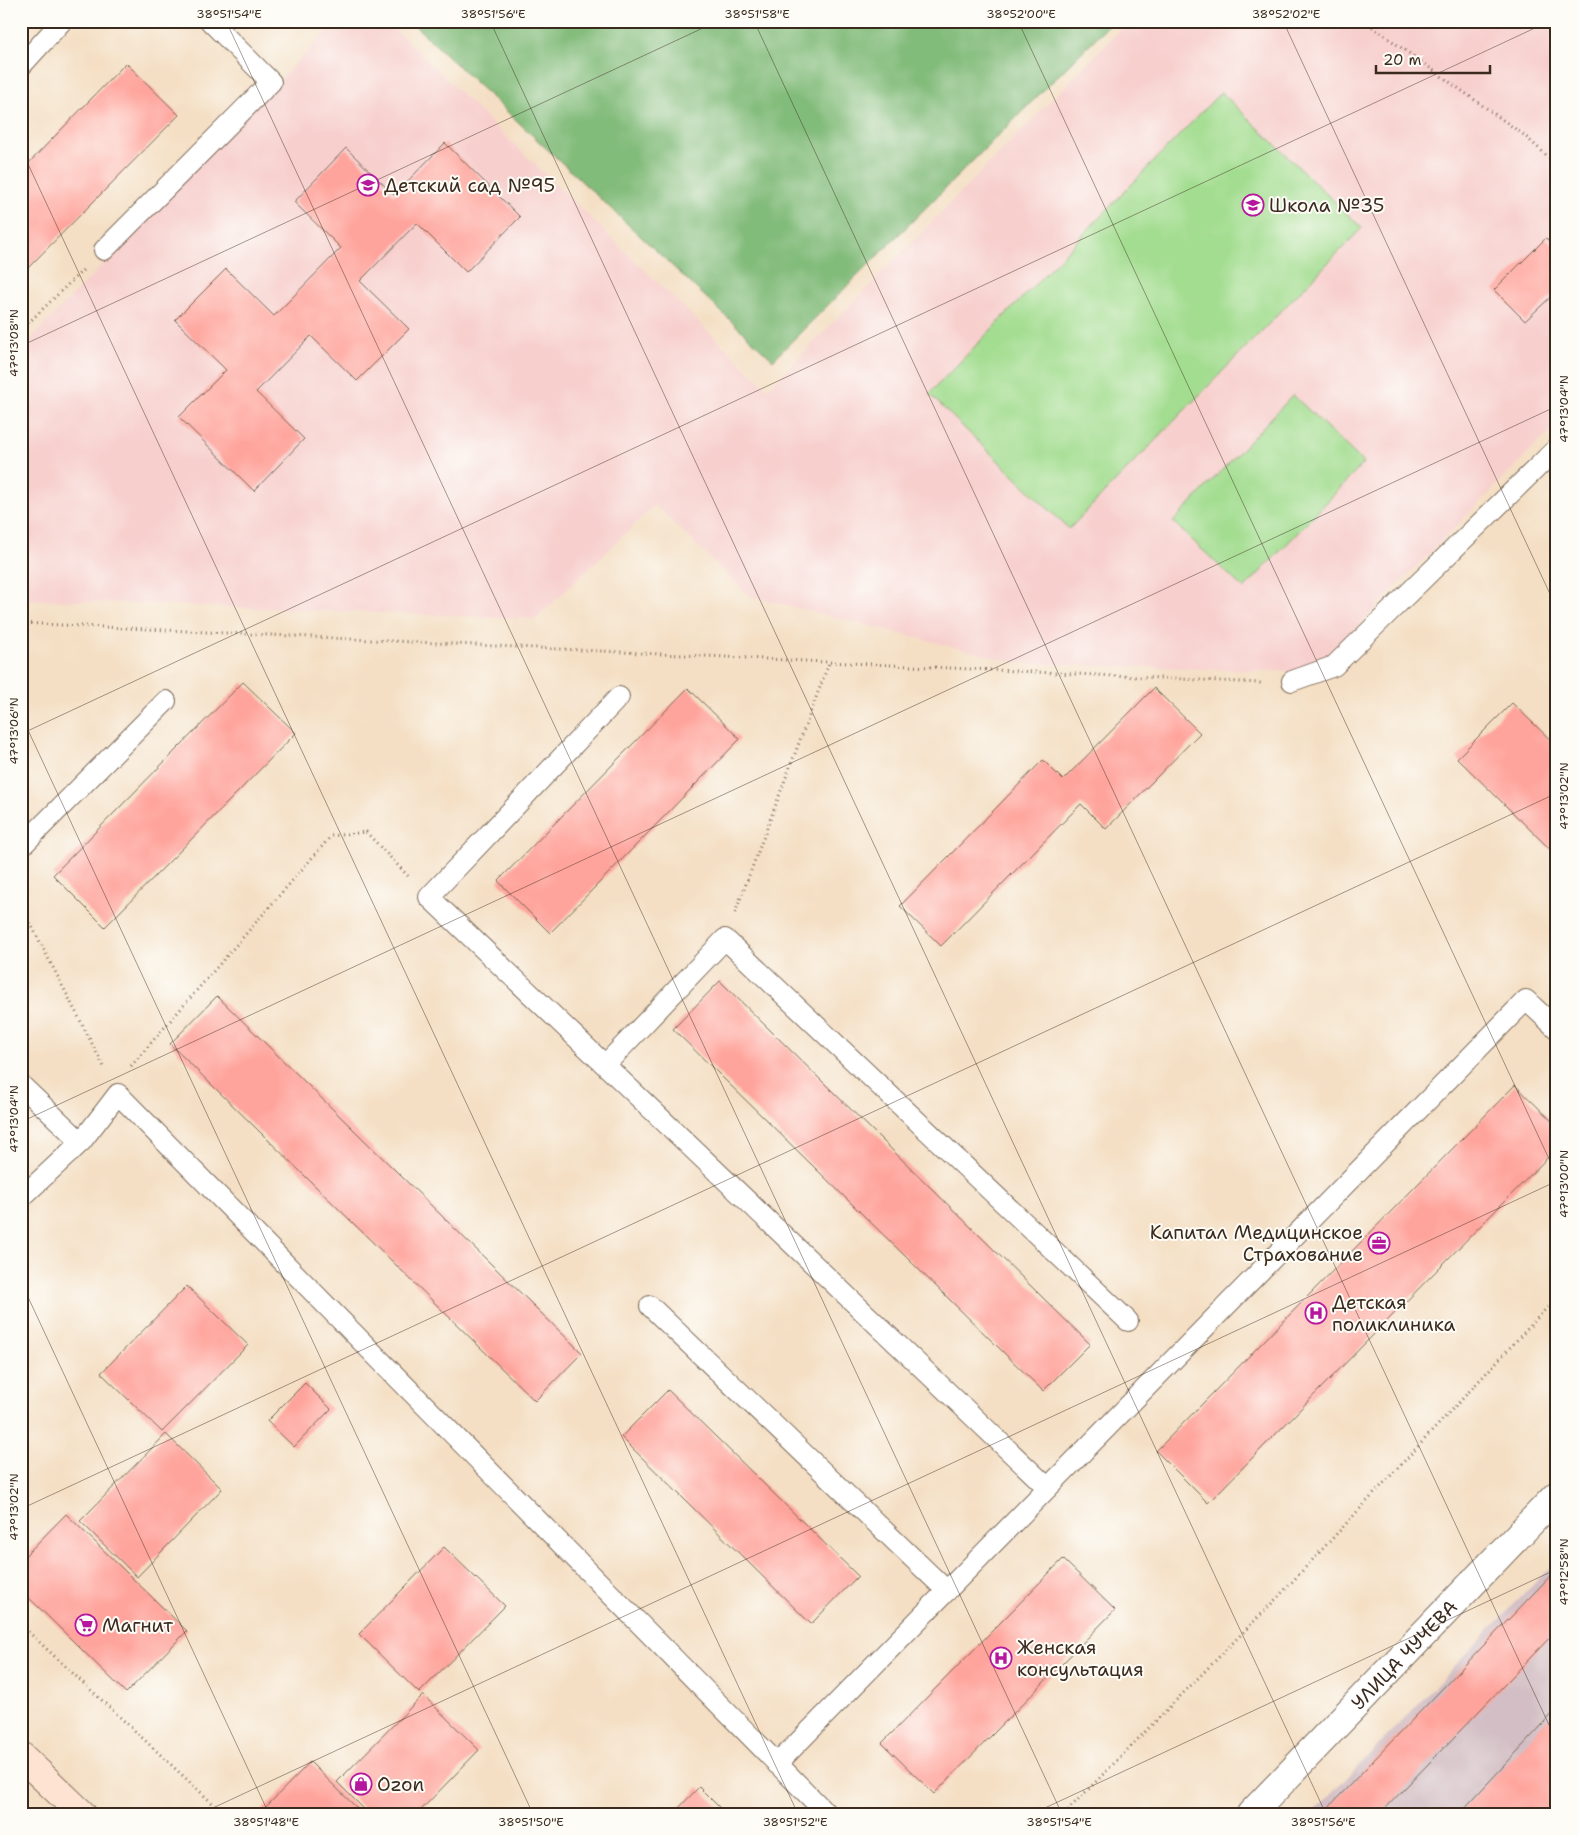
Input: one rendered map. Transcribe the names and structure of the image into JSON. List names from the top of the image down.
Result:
{
  "streets": {
    "street": ["УЛИЦА ЧУЧЕВА"]
  },
  "places": {
    "school or university": ["Детский сад №95", "Школа №35"],
    "office": ["Капитал Медицинское Страхование"],
    "hospital": ["Детская поликлиника", "Женская консультация"],
    "supermarket": ["Магнит"],
    "shop": ["Ozon"]
  },
  "scale_bar": "20 m",
  "coordinates": [
    "38°51'54\"E",
    "38°51'56\"E",
    "38°51'58\"E",
    "38°52'00\"E",
    "38°52'02\"E",
    "47°13'08\"N",
    "47°13'04\"N",
    "47°13'06\"N",
    "47°13'02\"N",
    "47°13'00\"N",
    "47°12'58\"N",
    "38°51'48\"E",
    "38°51'50\"E",
    "38°51'52\"E"
  ]
}
